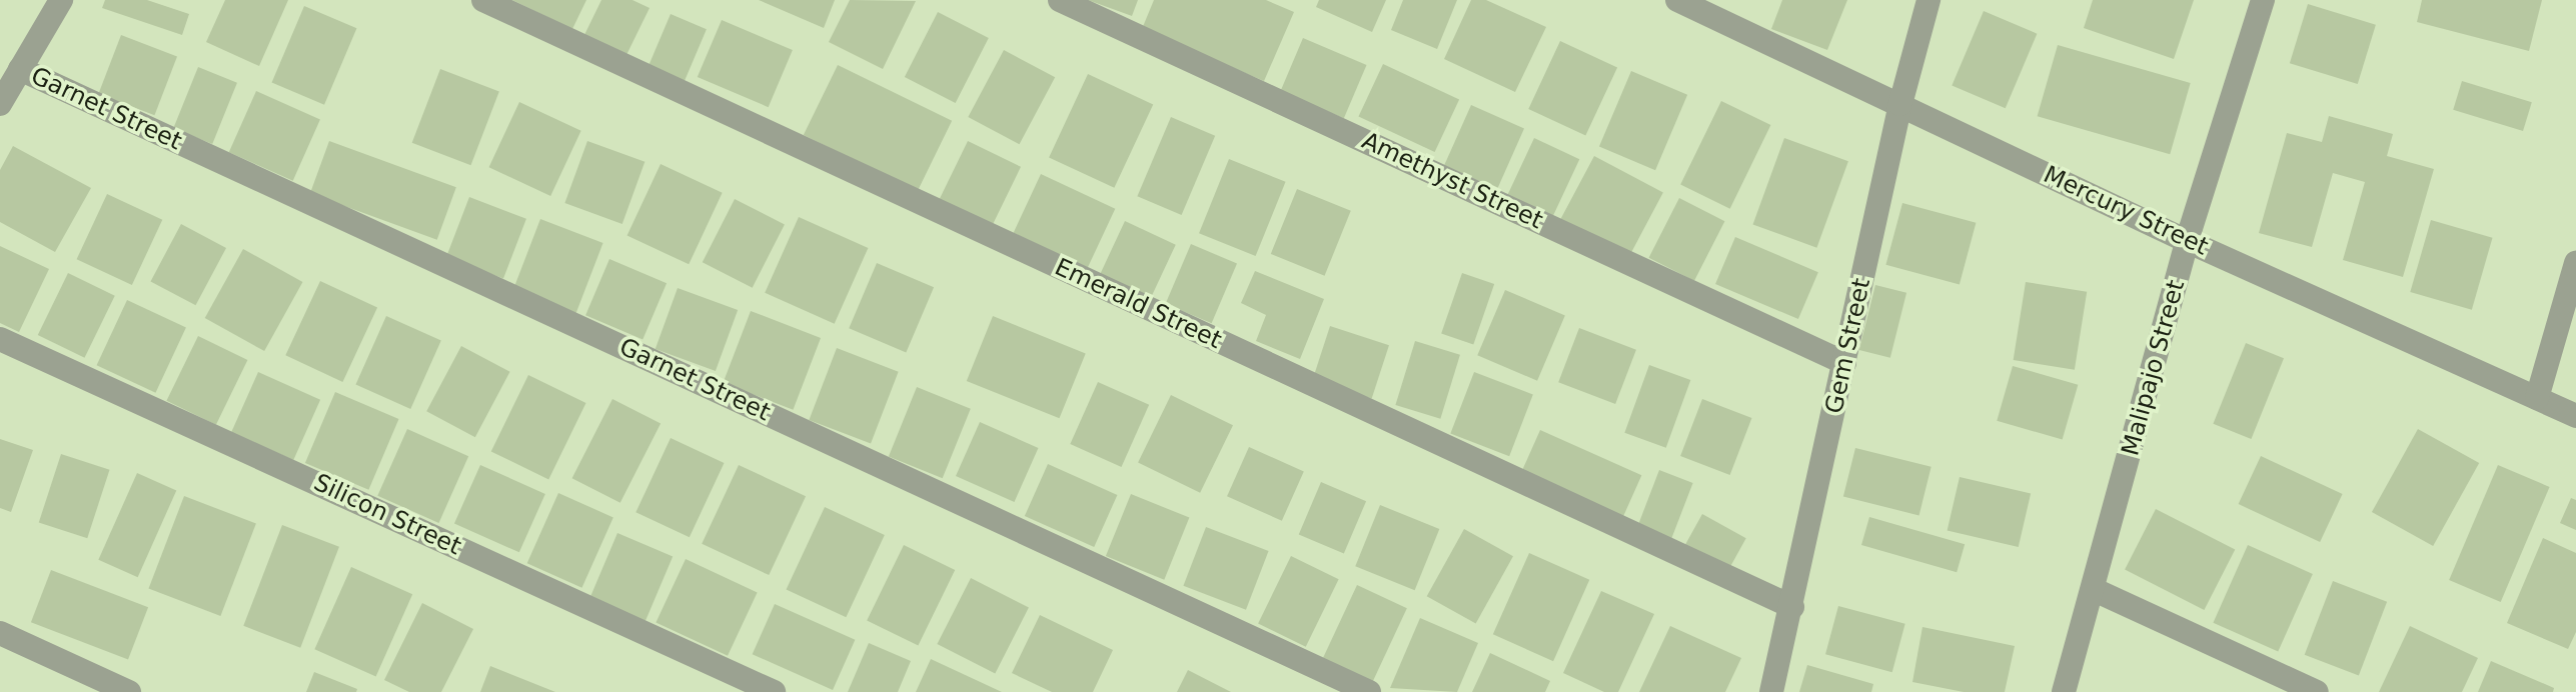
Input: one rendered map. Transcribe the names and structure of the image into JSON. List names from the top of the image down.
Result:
{
  "streets": {
    "street": [
      "Garnet Street",
      "Amethyst Street",
      "Mercury Street",
      "Emerald Street",
      "Gem Street",
      "Malipajo Street",
      "Silicon Street"
    ]
  },
  "crossings": [
    ["Amethyst Street", "Gem Street"],
    ["Mercury Street", "Gem Street"],
    ["Mercury Street", "Malipajo Street"],
    ["Emerald Street", "Gem Street"]
  ]
}
